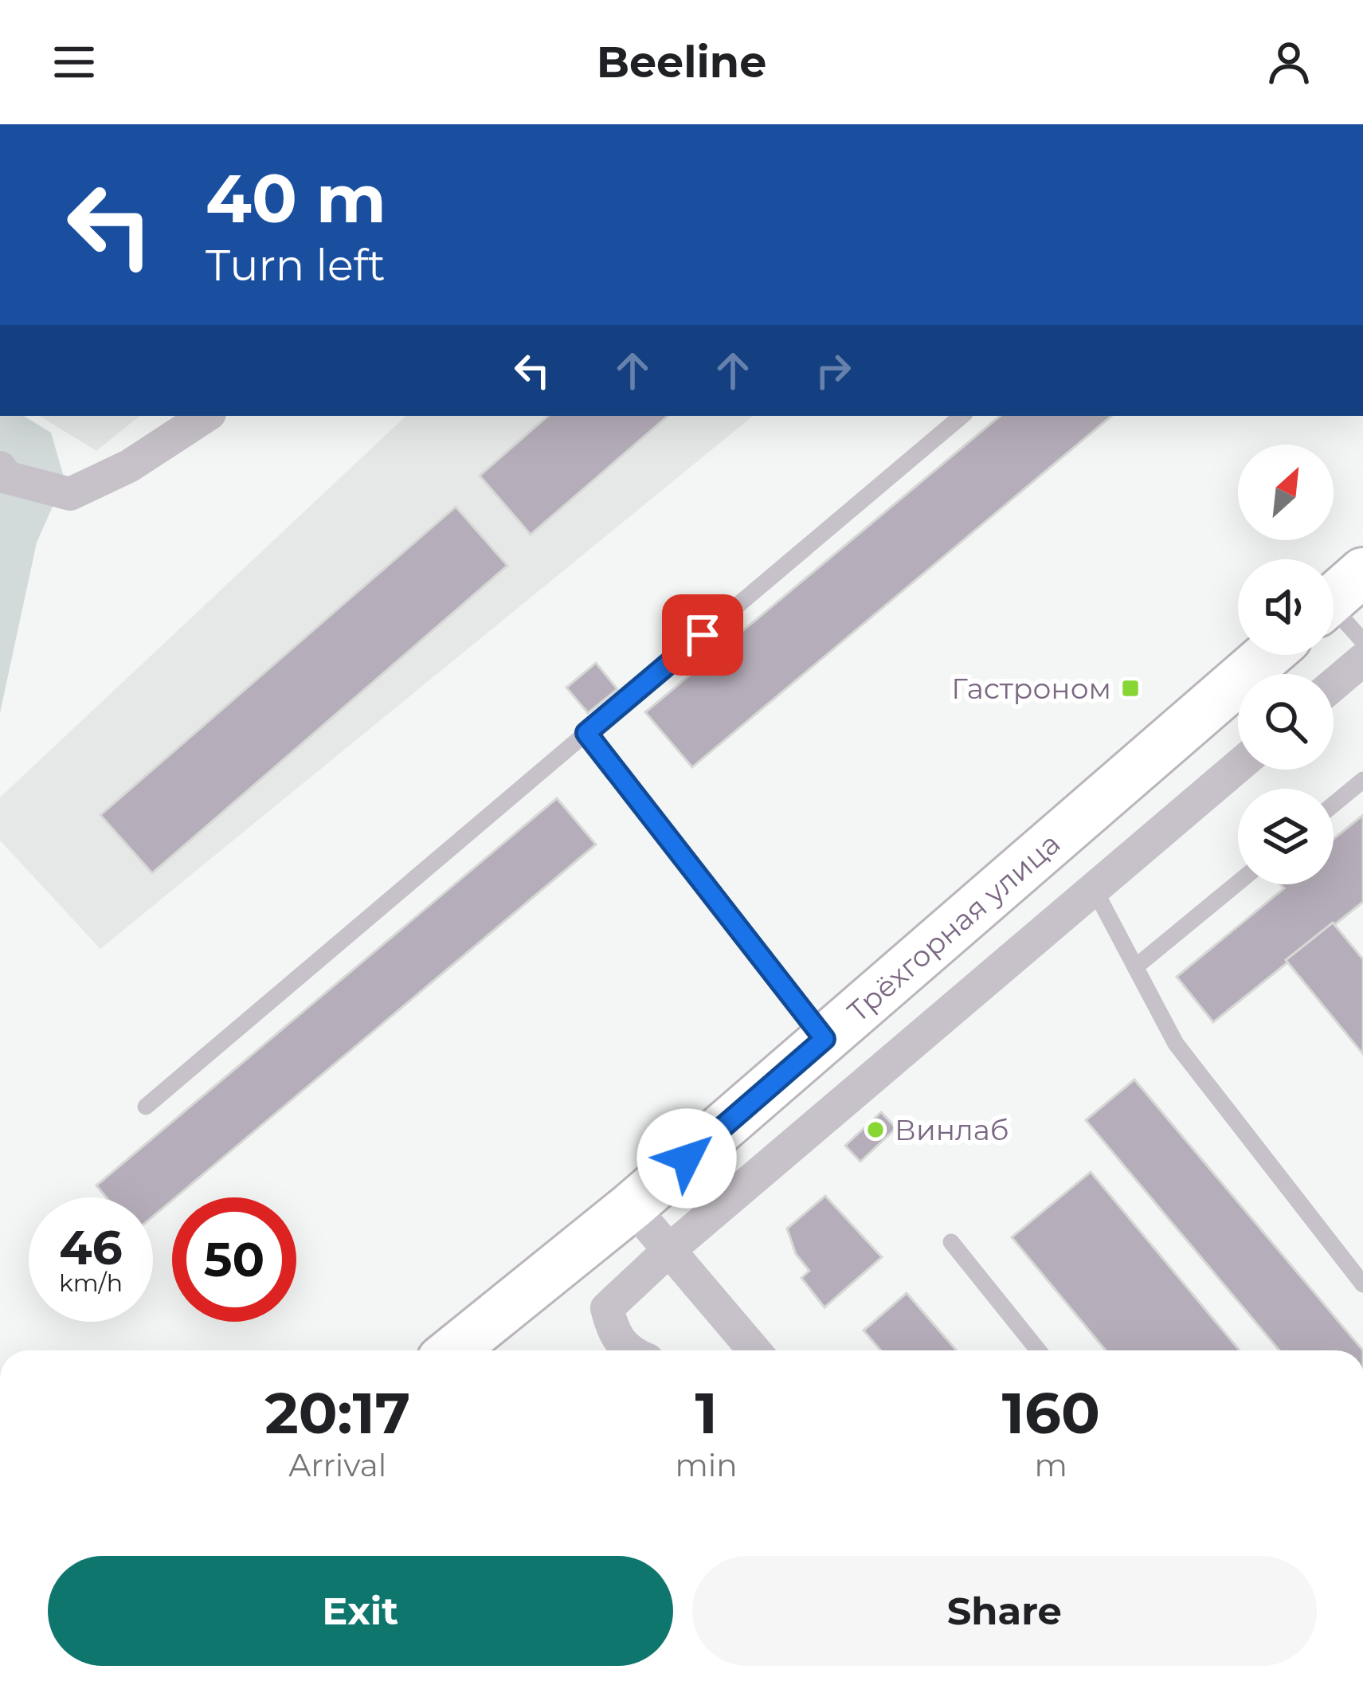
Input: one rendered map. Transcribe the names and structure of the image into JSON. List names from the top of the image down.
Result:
{
  "streets": {
    "main road": ["Трёхгорная улица"]
  },
  "places": {
    "transit": ["Гастроном"],
    "other": ["Винлаб"]
  },
  "north": "top right",
  "page": {
    "header": "Beeline",
    "turn": ["40 m", "Turn left"],
    "speed": "46 km/h",
    "limit": "50",
    "eta": [
      "20:17",
      "Arrival",
      "1",
      "min",
      "160",
      "m"
    ],
    "buttons": ["Exit", "Share"]
  }
}
